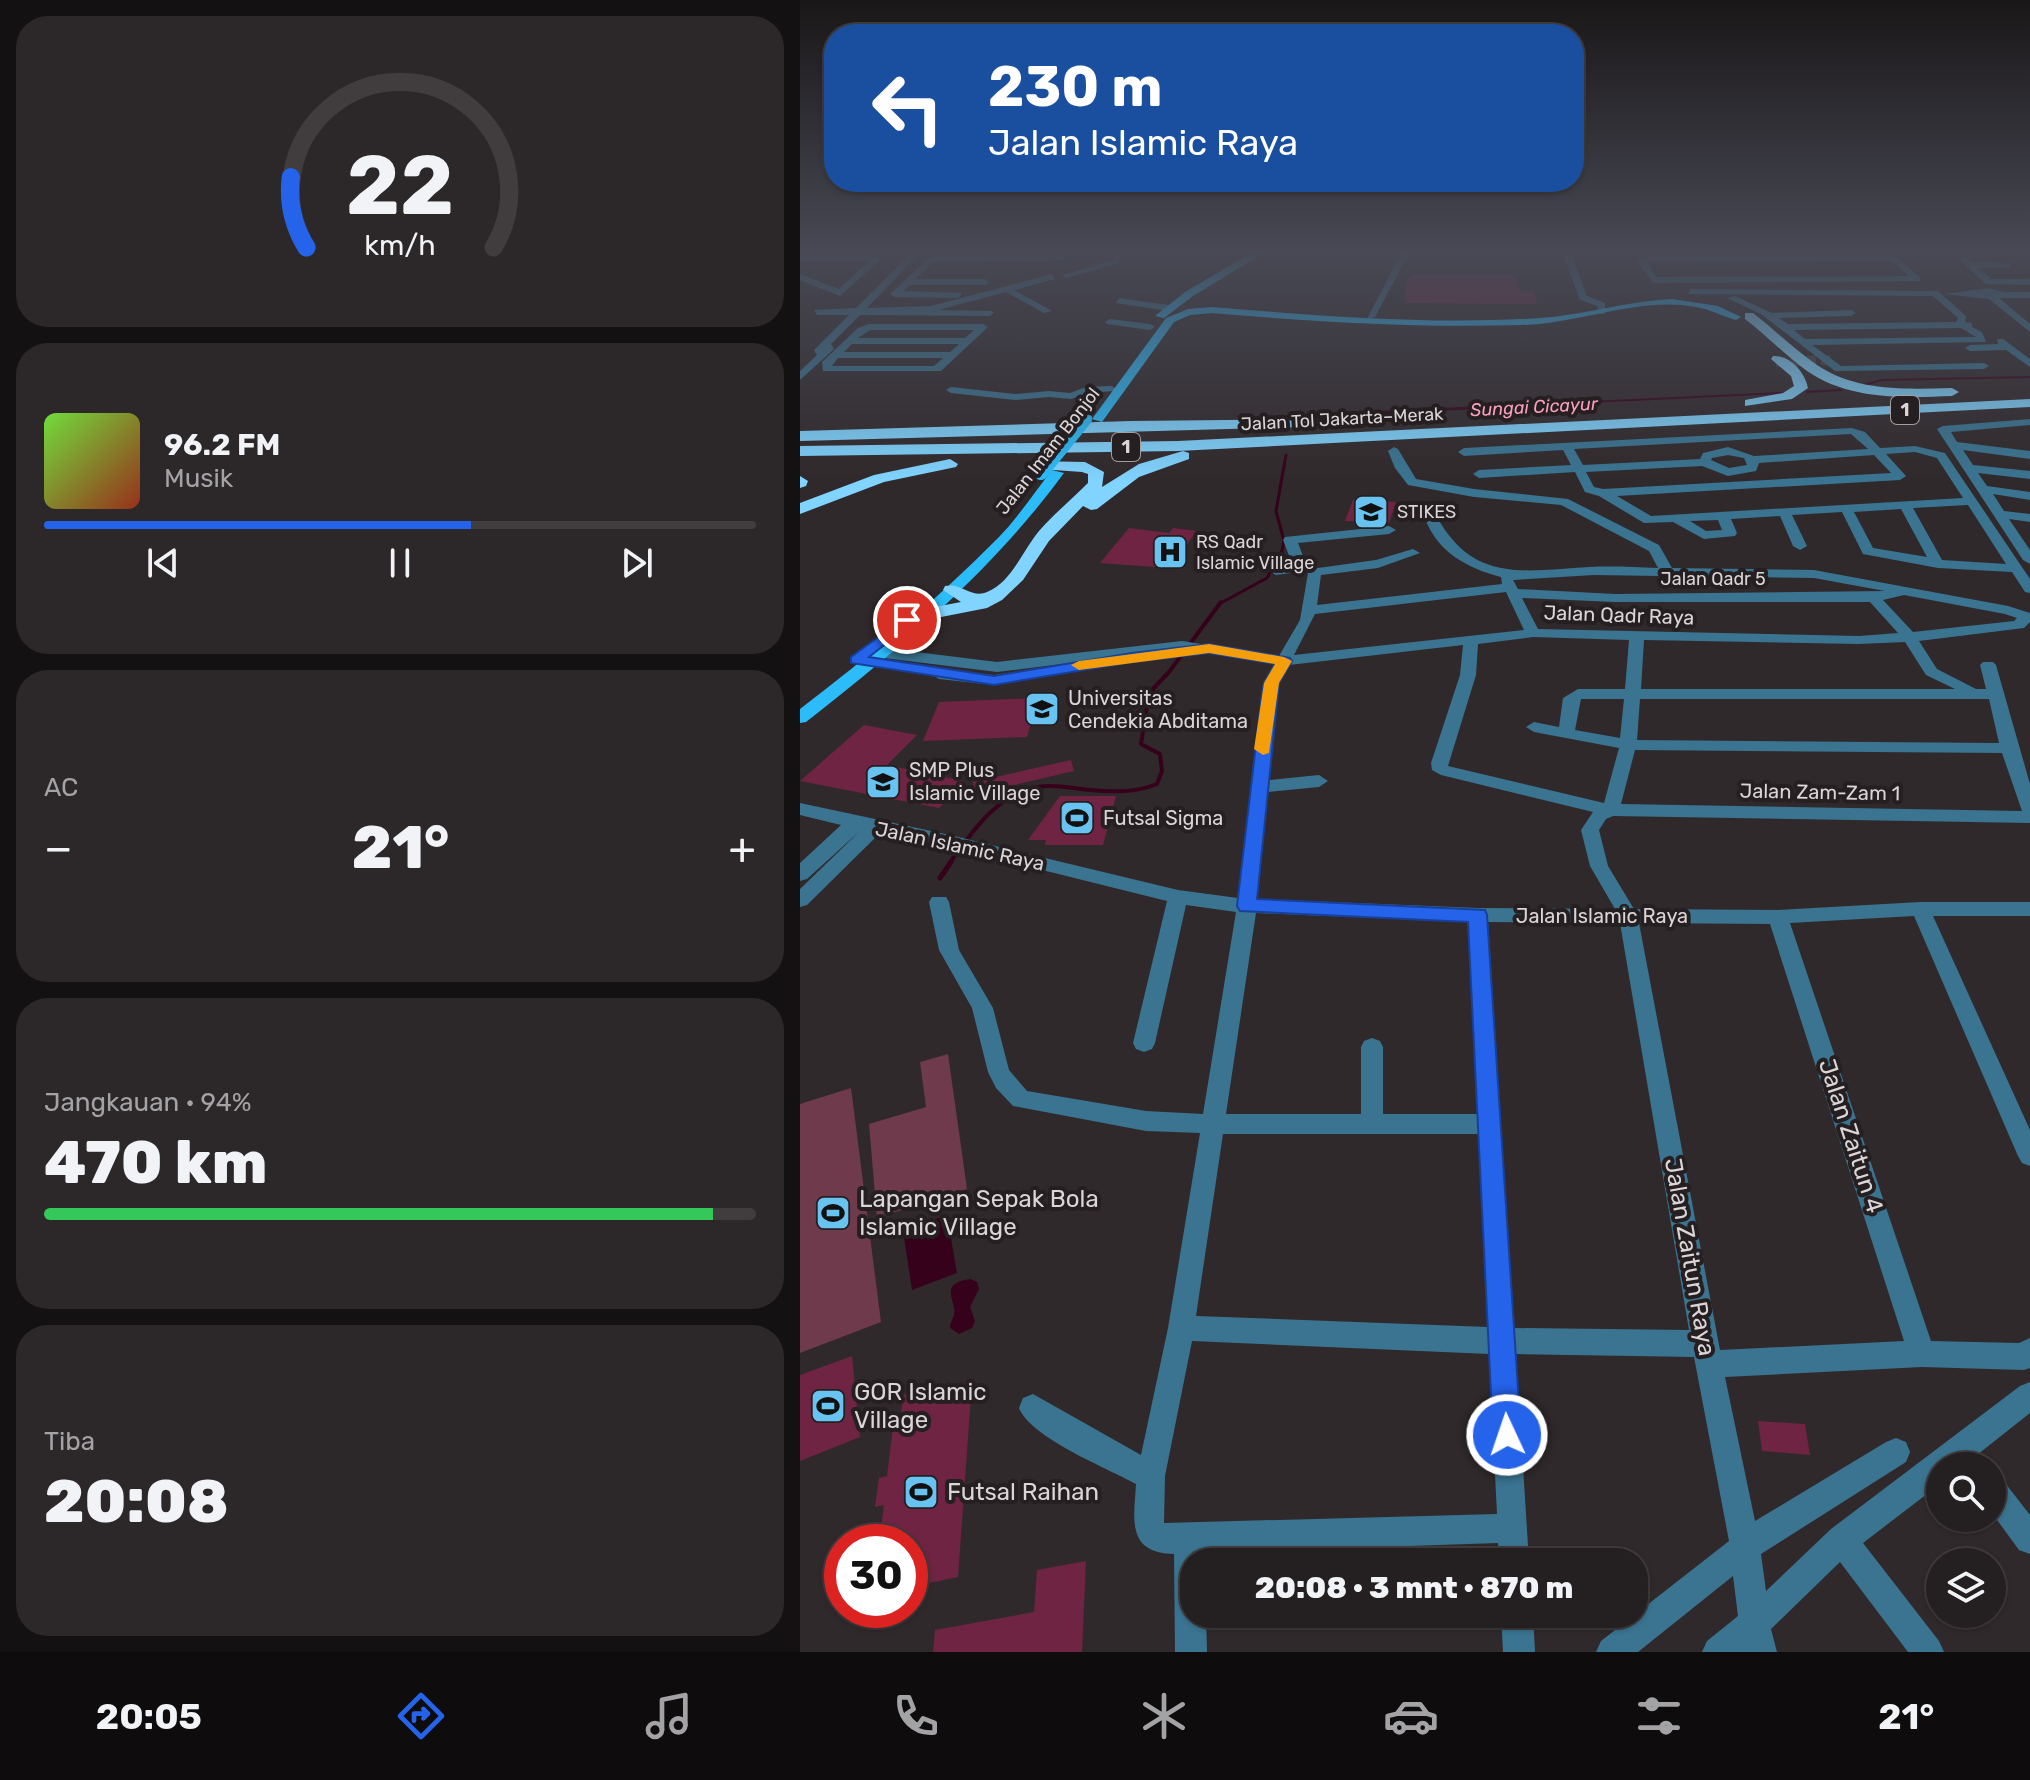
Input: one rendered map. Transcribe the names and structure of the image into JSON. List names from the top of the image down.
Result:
{
  "streets": {
    "highway": ["1", "Jalan Tol Jakarta–Merak"],
    "main road": ["Jalan Imam Bonjol"],
    "street": [
      "Jalan Qadr 5",
      "Jalan Qadr Raya",
      "Jalan Zam-Zam 1",
      "Jalan Islamic Raya",
      "Jalan Zaitun 4",
      "Jalan Zaitun Raya"
    ]
  },
  "crossings": [
    ["Jalan Imam Bonjol", "Jalan Qadr Raya"],
    ["Jalan Qadr Raya", "Jalan Zam-Zam 1"],
    ["Jalan Zam-Zam 1", "Jalan Zaitun Raya"],
    ["Jalan Islamic Raya", "Jalan Zaitun 4"],
    ["Jalan Islamic Raya", "Jalan Zaitun Raya"]
  ],
  "water": ["Sungai Cicayur"],
  "places": {
    "school or university": ["STIKES", "Universitas Cendekia Abditama", "SMP Plus Islamic Village"],
    "hospital": ["RS Qadr Islamic Village"],
    "sports": [
      "Futsal Sigma",
      "Lapangan Sepak Bola Islamic Village",
      "GOR Islamic Village",
      "Futsal Raihan"
    ]
  },
  "page": {
    "turn": ["230 m", "Jalan Islamic Raya"],
    "song": ["96.2 FM", "Musik"],
    "tile": [
      "AC",
      ["Jangkauan · 94%", "470 km"],
      ["Tiba", "20:08"]
    ],
    "heat": ["−", "21°", "+"],
    "limit": "30",
    "trip": "20:08 · 3 mnt · 870 m",
    "tabs": ["20:05", "21°"],
    "gauge": ["22", "km/h"]
  }
}
